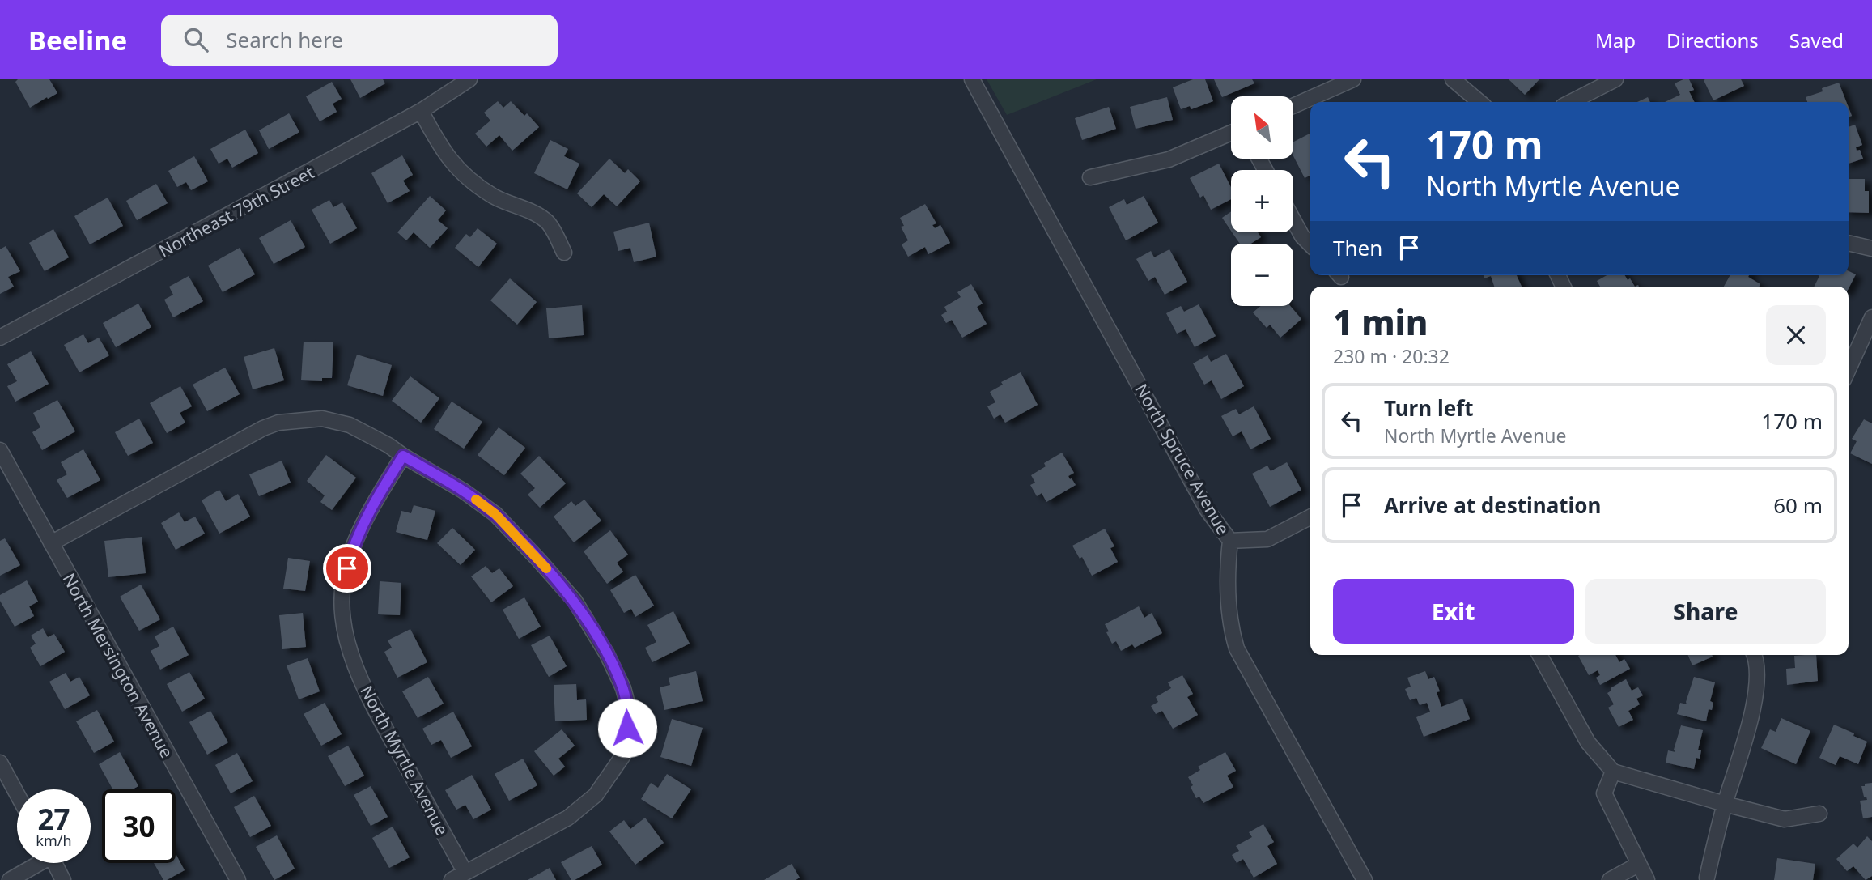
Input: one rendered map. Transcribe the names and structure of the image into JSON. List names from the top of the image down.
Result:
{
  "streets": {
    "street": [
      "Northeast 79th Street",
      "North Spruce Avenue",
      "North Mersington Avenue",
      "North Myrtle Avenue"
    ]
  },
  "north": "top left",
  "page": {
    "header": "Beeline",
    "search": "Search here",
    "nav": ["Map", "Directions", "Saved"],
    "map_buttons": ["+", "−"],
    "turn": ["170 m", "North Myrtle Avenue"],
    "then": "Then",
    "heading": ["1 min", "230 m · 20:32"],
    "list": [
      {
        "name": "Turn left",
        "note": "North Myrtle Avenue",
        "value": "170 m"
      },
      {
        "name": "Arrive at destination",
        "value": "60 m"
      }
    ],
    "buttons": ["Exit", "Share"],
    "speed": "27 km/h",
    "limit": "30"
  }
}
